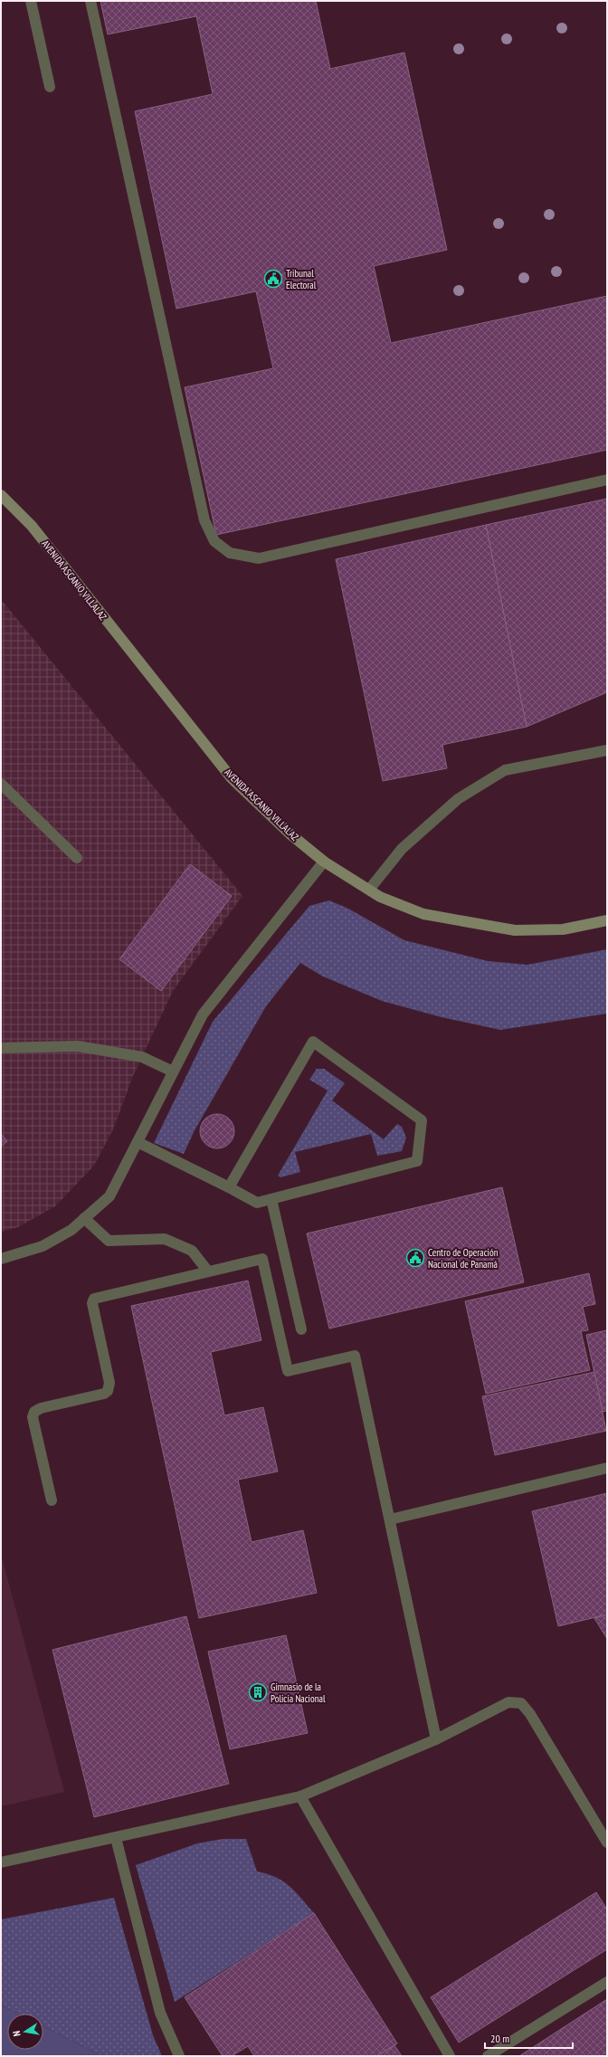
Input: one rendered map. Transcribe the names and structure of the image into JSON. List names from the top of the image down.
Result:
{
  "streets": {
    "main road": ["AVENIDA ASCANIO VILLALAZ"]
  },
  "places": {
    "public building": ["Tribunal Electoral", "Centro de Operación Nacional de Panamá"],
    "building": ["Gimnasio de la Policía Nacional"]
  },
  "scale_bar": "20 m",
  "north": "left"
}
